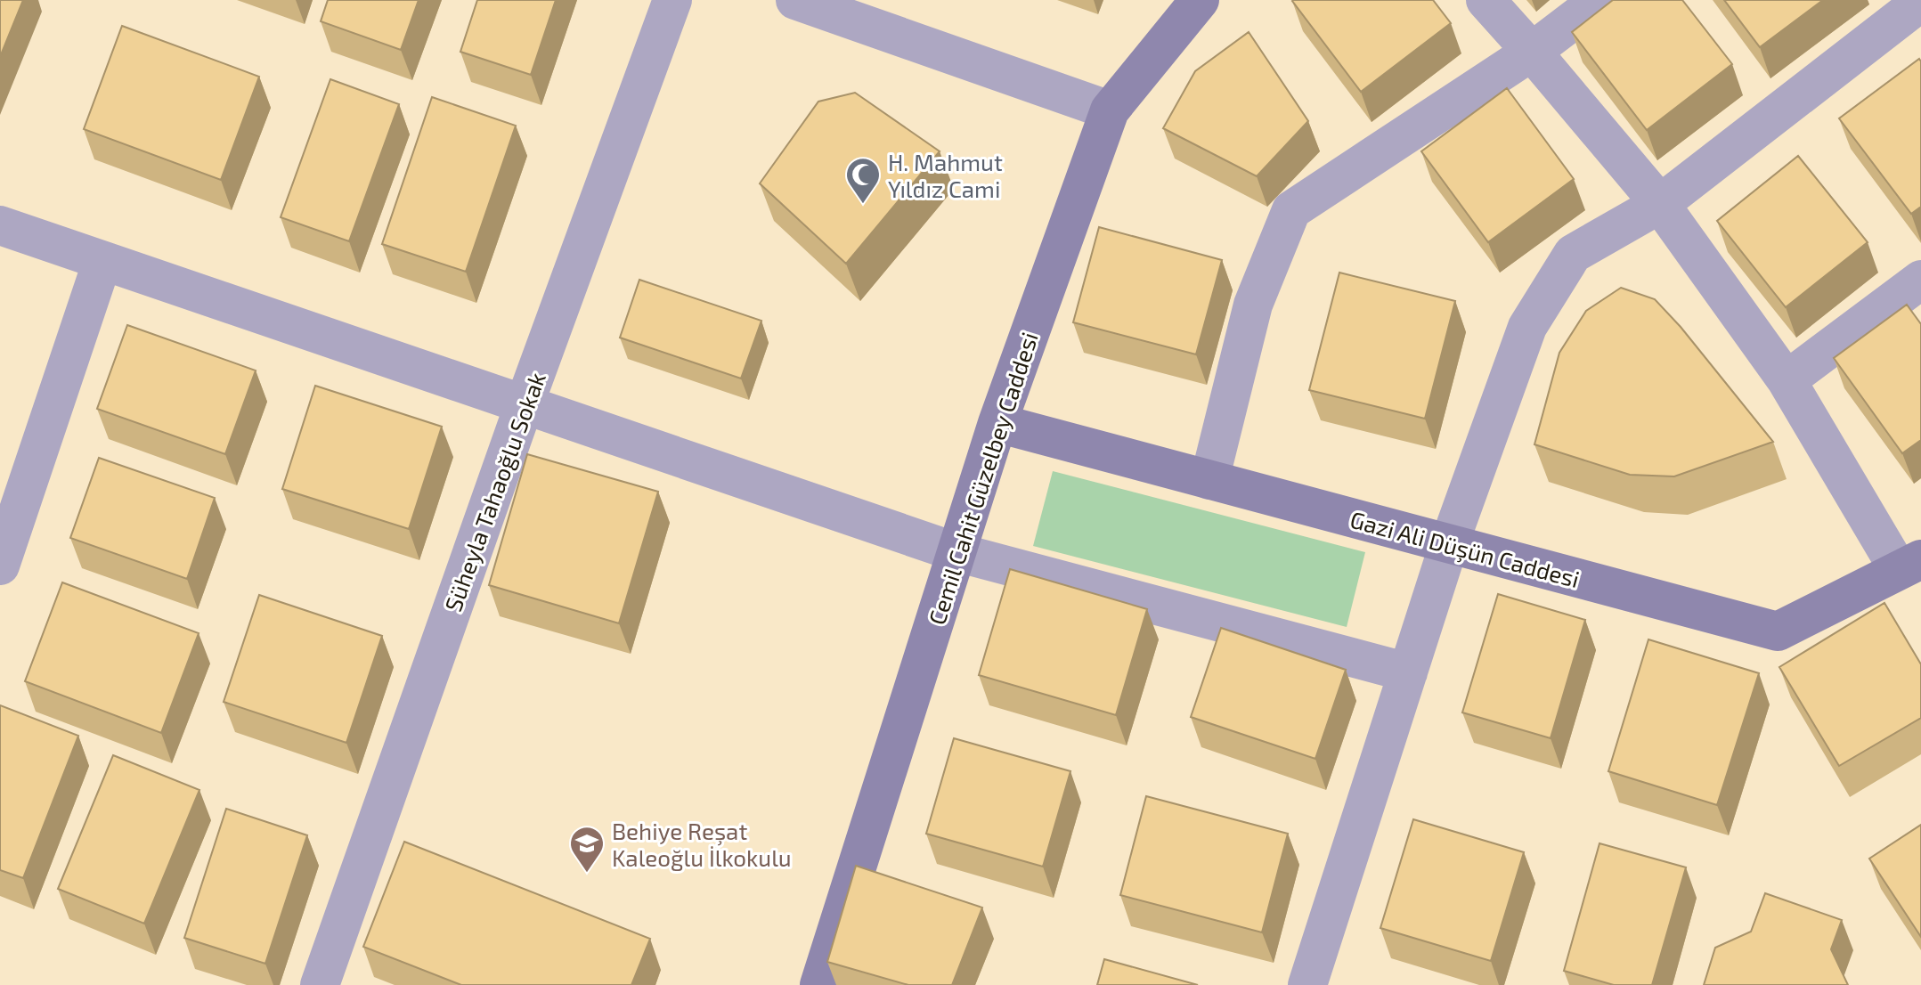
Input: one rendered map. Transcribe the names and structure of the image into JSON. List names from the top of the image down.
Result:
{
  "streets": {
    "street": ["Cemil Cahit Güzelbey Caddesi", "Süheyla Tahaoğlu Sokak", "Gazi Ali Düşün Caddesi"]
  },
  "crossings": [
    ["Cemil Cahit Güzelbey Caddesi", "Gazi Ali Düşün Caddesi"]
  ],
  "places": {
    "mosque": ["H. Mahmut Yıldız Cami"],
    "school or university": ["Behiye Reşat Kaleoğlu İlkokulu"]
  }
}
